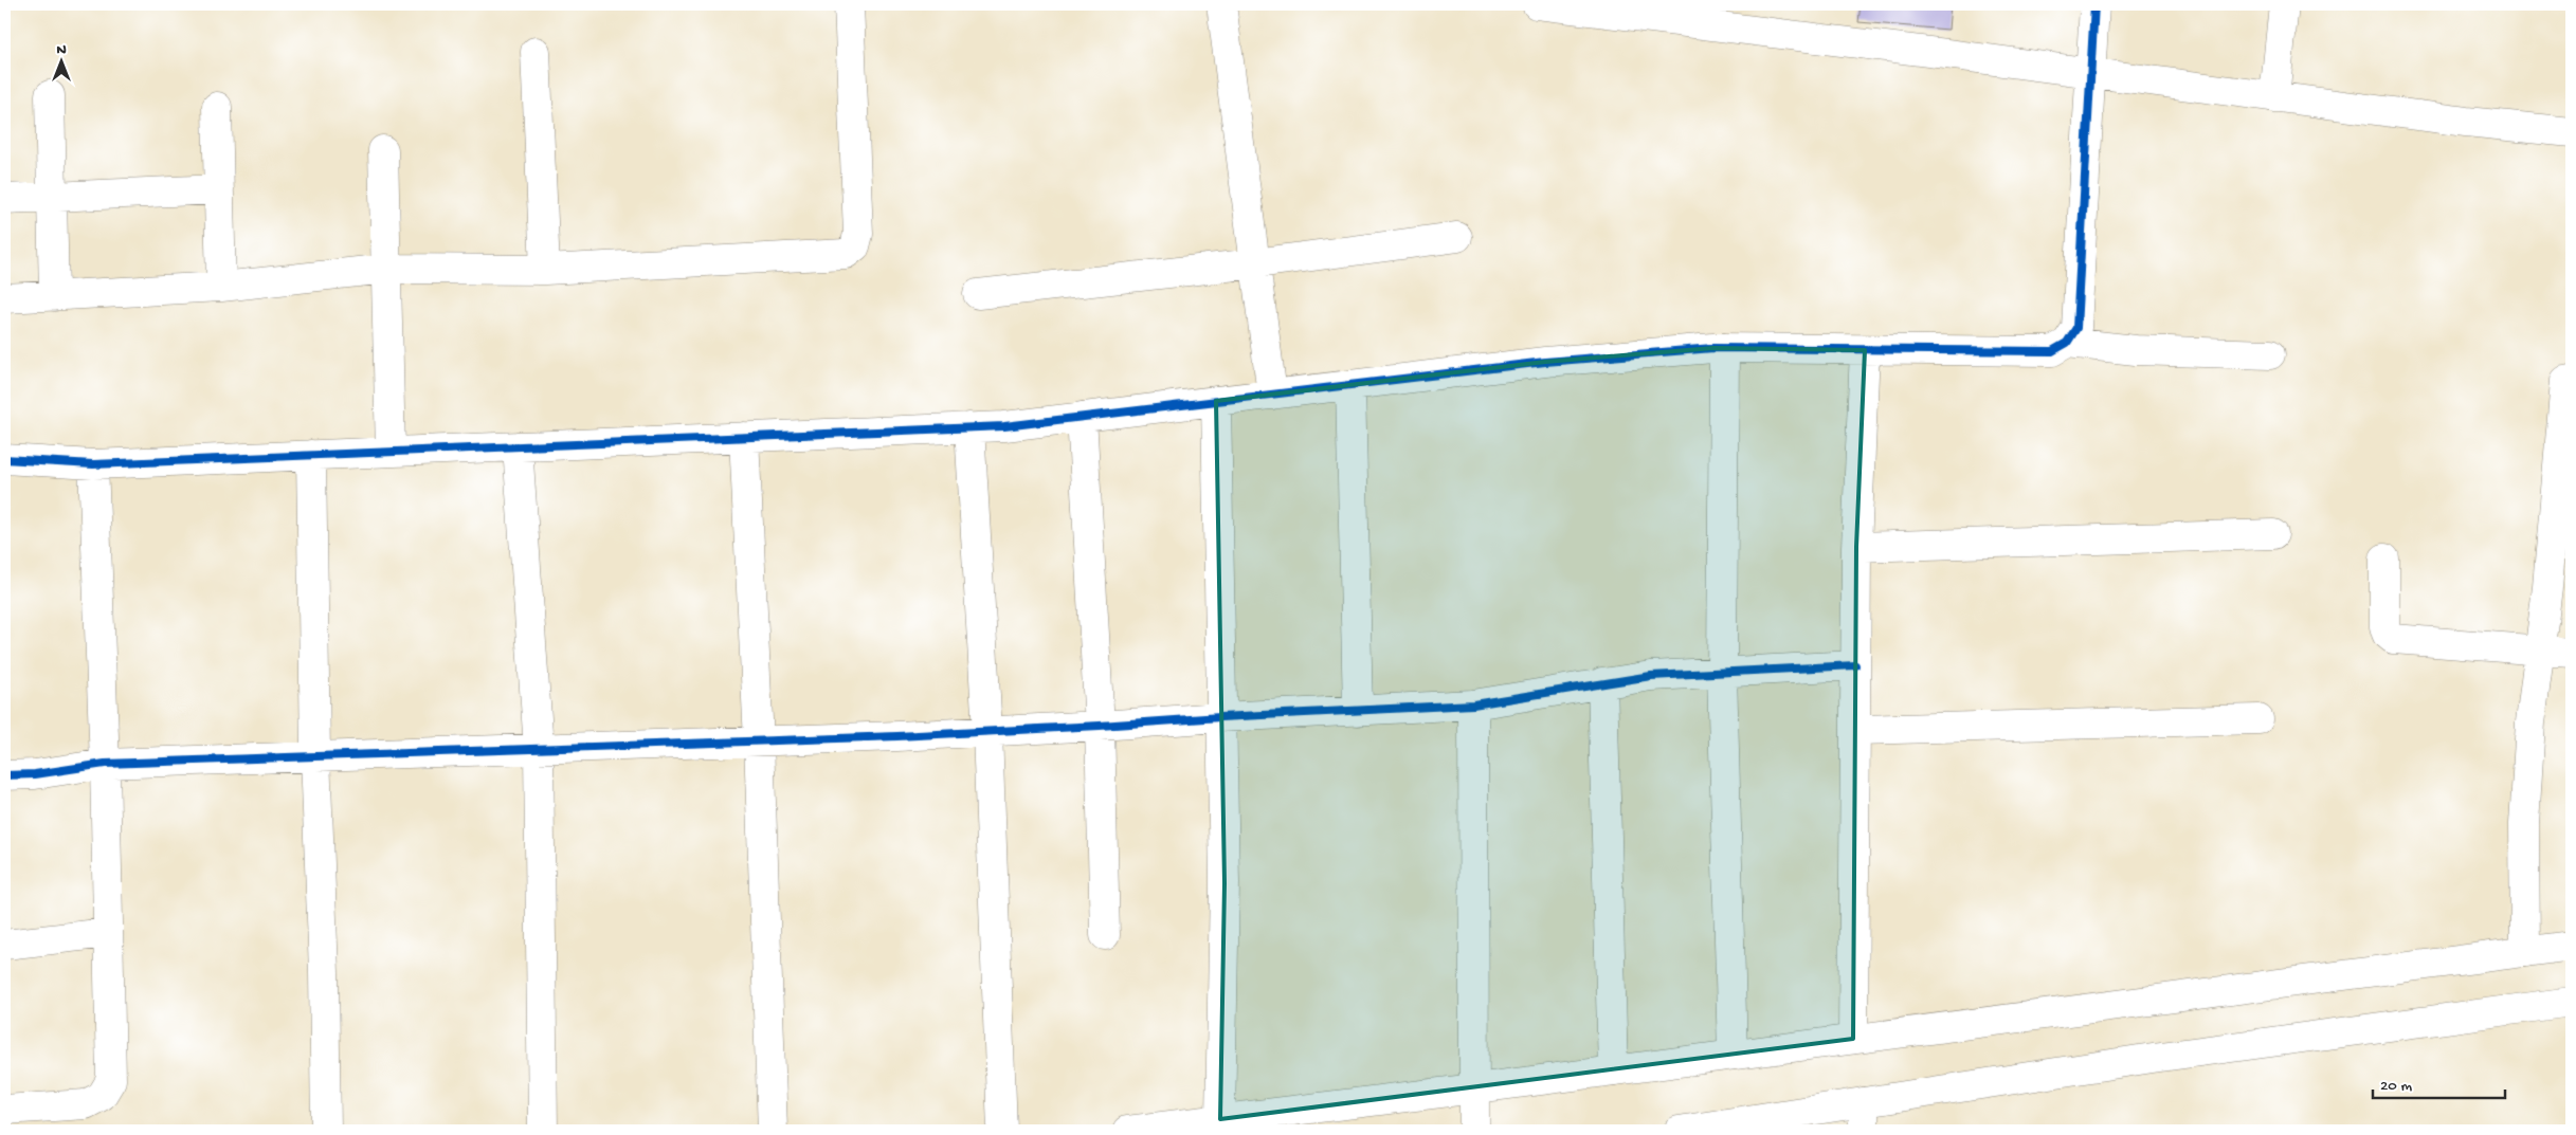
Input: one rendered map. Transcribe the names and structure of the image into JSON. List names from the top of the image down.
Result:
{
  "scale_bar": "20 m",
  "north": "top"
}
